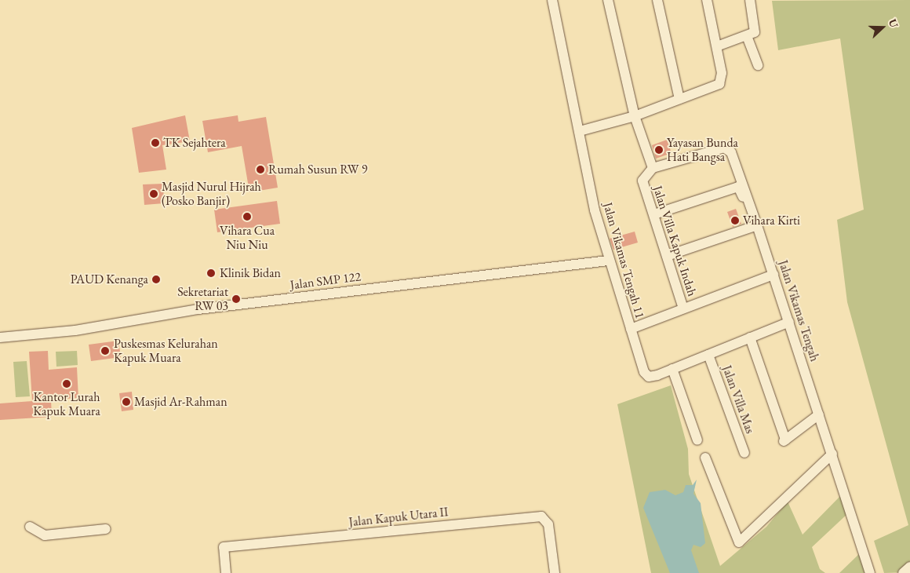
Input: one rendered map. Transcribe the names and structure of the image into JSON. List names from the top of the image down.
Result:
{
  "streets": {
    "street": [
      "Jalan Villa Kapuk Indah",
      "Jalan Vikamas Tengah 11",
      "Jalan SMP 122",
      "Jalan Vikamas Tengah",
      "Jalan Villa Mas",
      "Jalan Kapuk Utara II"
    ]
  },
  "crossings": [
    ["Jalan Villa Kapuk Indah", "Jalan Vikamas Tengah"],
    ["Jalan Vikamas Tengah 11", "Jalan SMP 122"],
    ["Jalan Vikamas Tengah 11", "Jalan Vikamas Tengah"],
    ["Jalan Vikamas Tengah 11", "Jalan Villa Mas"]
  ],
  "places": [
    "TK Sejahtera",
    "Yayasan Bunda Hati Bangsa",
    "Rumah Susun RW 9",
    "Masjid Nurul Hijrah (Posko Banjir)",
    "Vihara Cua Niu Niu",
    "Vihara Kirti",
    "Klinik Bidan",
    "PAUD Kenanga",
    "Sekretariat RW 03",
    "Puskesmas Kelurahan Kapuk Muara",
    "Kantor Lurah Kapuk Muara",
    "Masjid Ar-Rahman"
  ],
  "north": "right"
}
